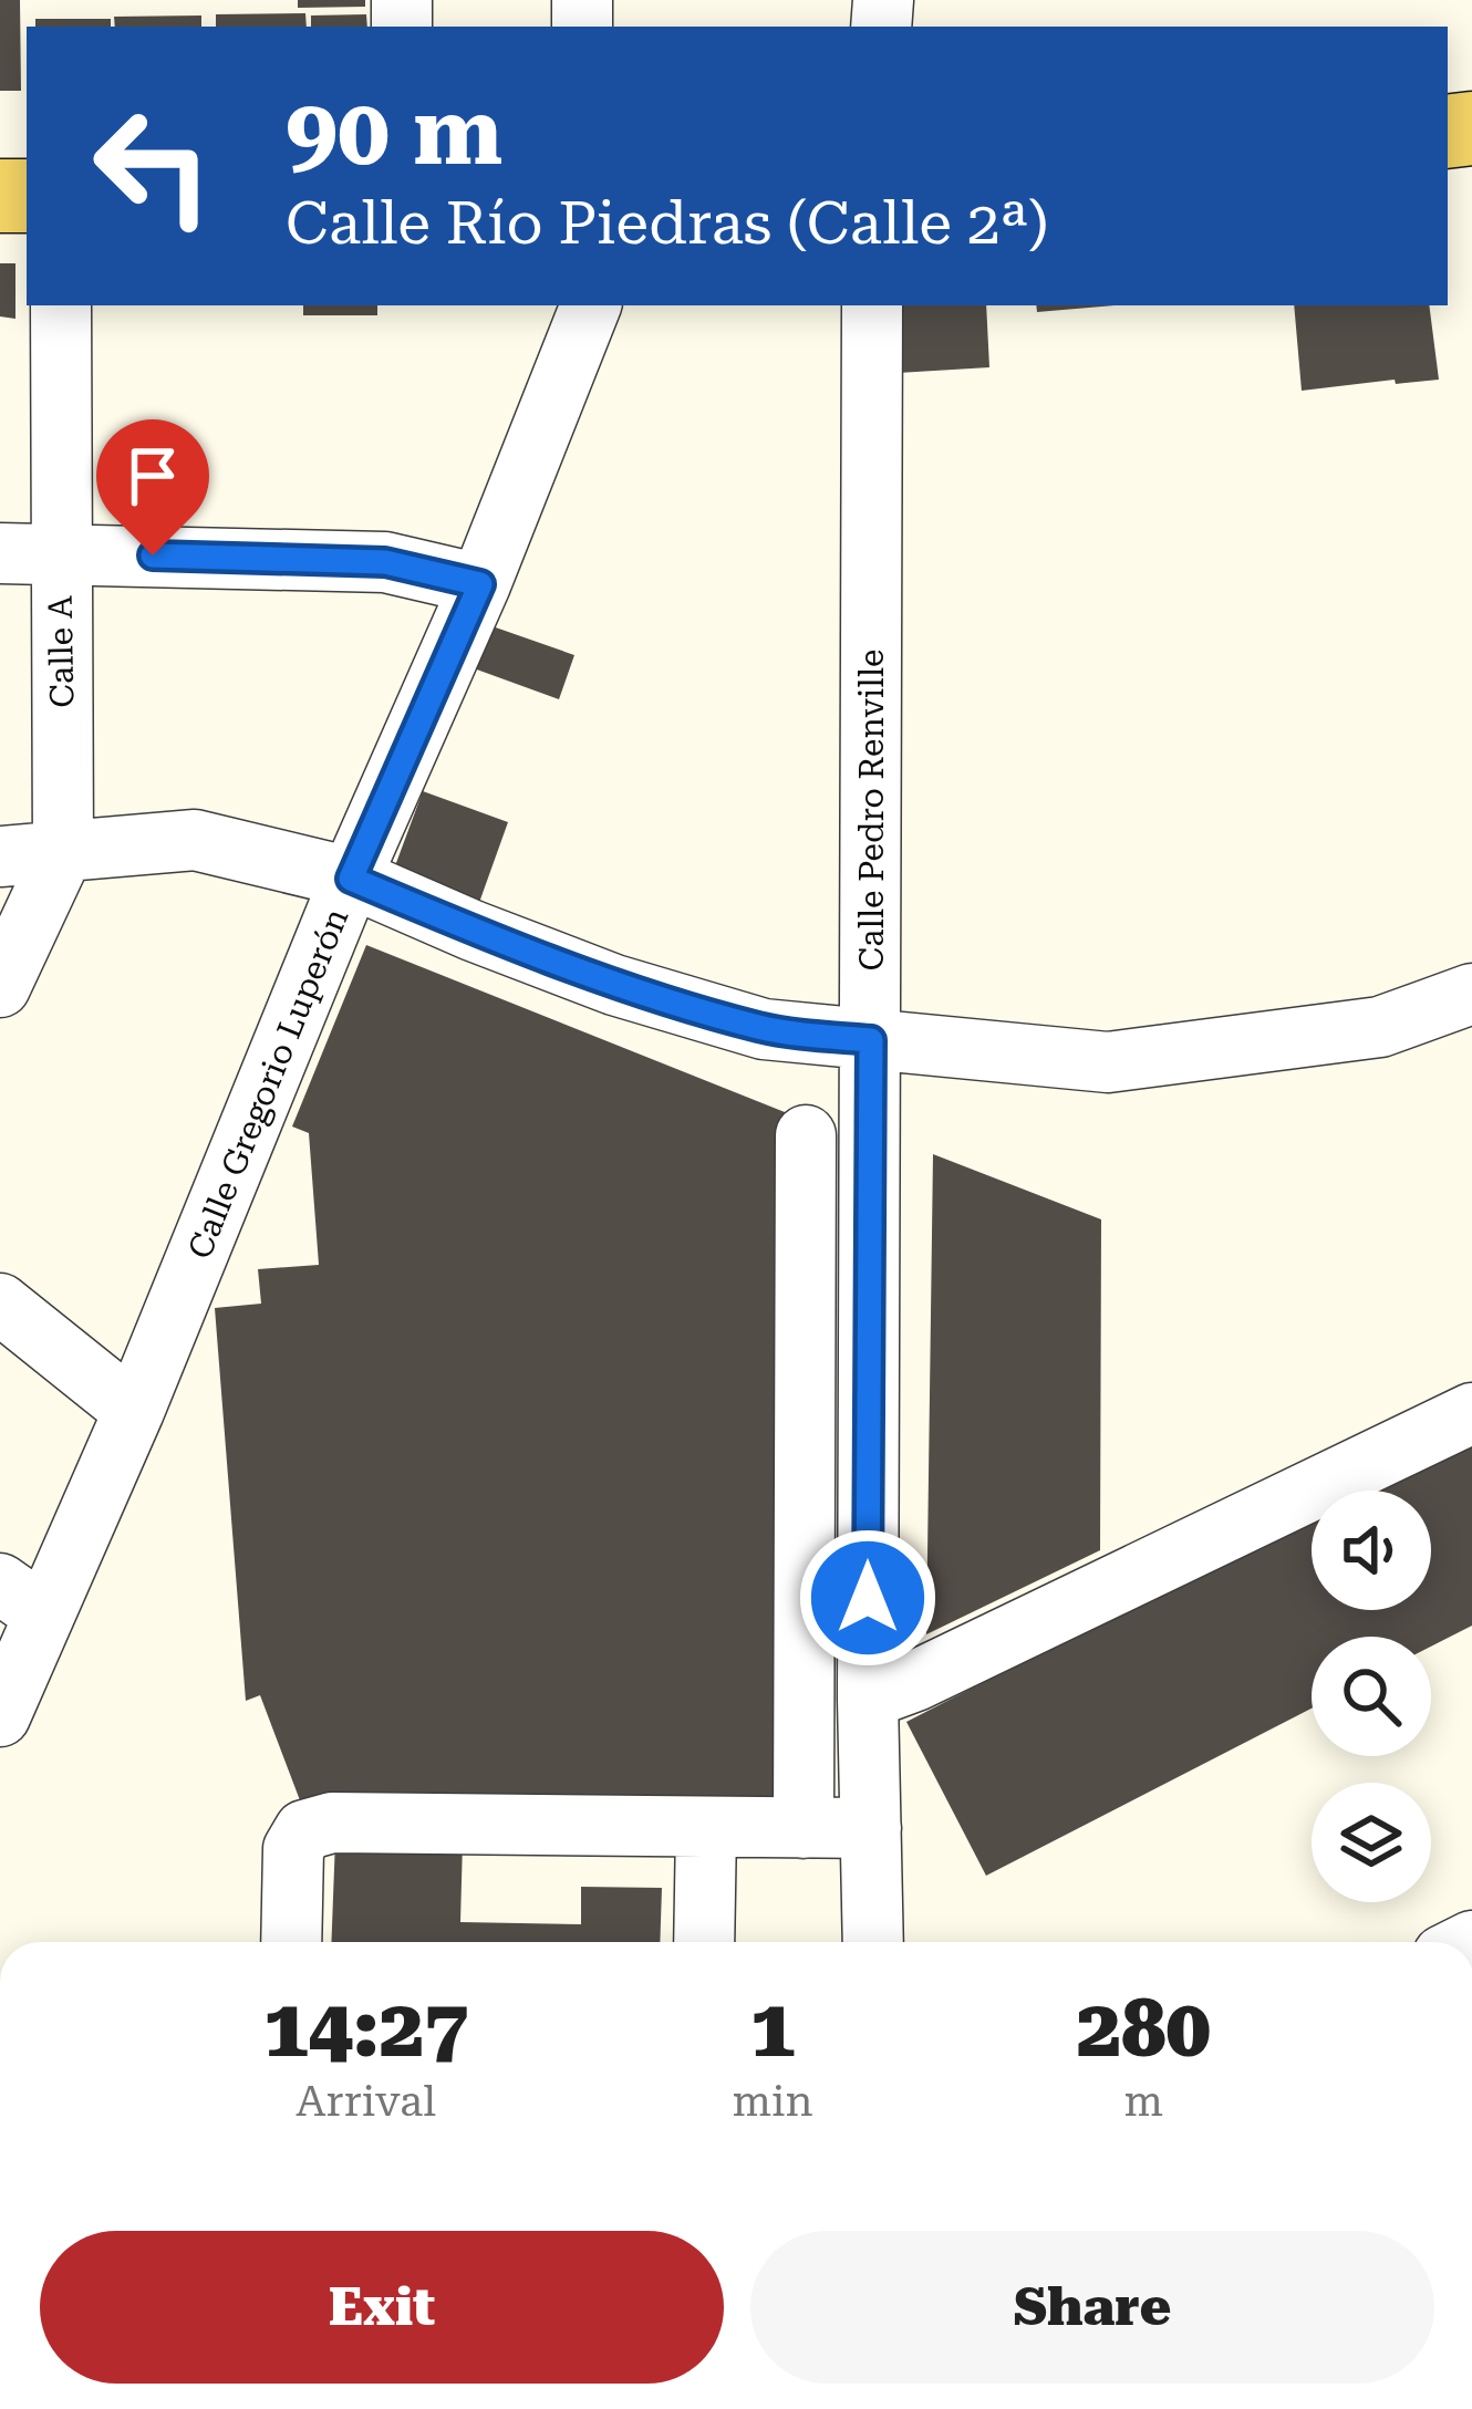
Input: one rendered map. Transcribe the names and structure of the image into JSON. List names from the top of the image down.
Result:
{
  "streets": {
    "street": ["Calle A", "Calle Pedro Renville", "Calle Gregorio Luperón"]
  },
  "page": {
    "turn": ["90 m", "Calle Río Piedras (Calle 2ª)"],
    "eta": [
      "14:27",
      "Arrival",
      "1",
      "min",
      "280",
      "m"
    ],
    "buttons": ["Exit", "Share"]
  }
}
